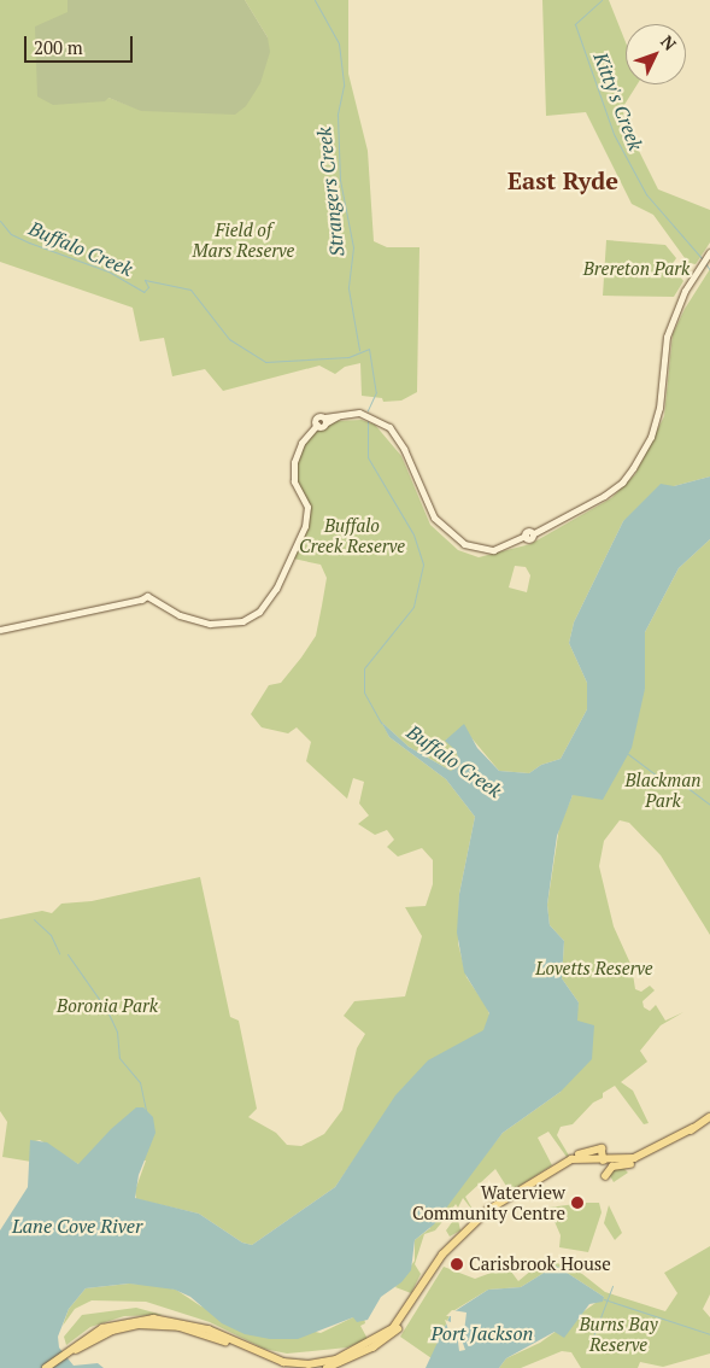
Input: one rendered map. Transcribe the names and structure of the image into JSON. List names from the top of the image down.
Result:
{
  "districts": ["East Ryde"],
  "water": [
    "Kitty's Creek",
    "Strangers Creek",
    "Buffalo Creek",
    "Lane Cove River",
    "Port Jackson"
  ],
  "parks": [
    "Field of Mars Reserve",
    "Brereton Park",
    "Buffalo Creek Reserve",
    "Blackman Park",
    "Lovetts Reserve",
    "Boronia Park",
    "Burns Bay Reserve"
  ],
  "places": ["Waterview Community Centre", "Carisbrook House"],
  "scale_bar": "200 m",
  "north": "top right"
}
